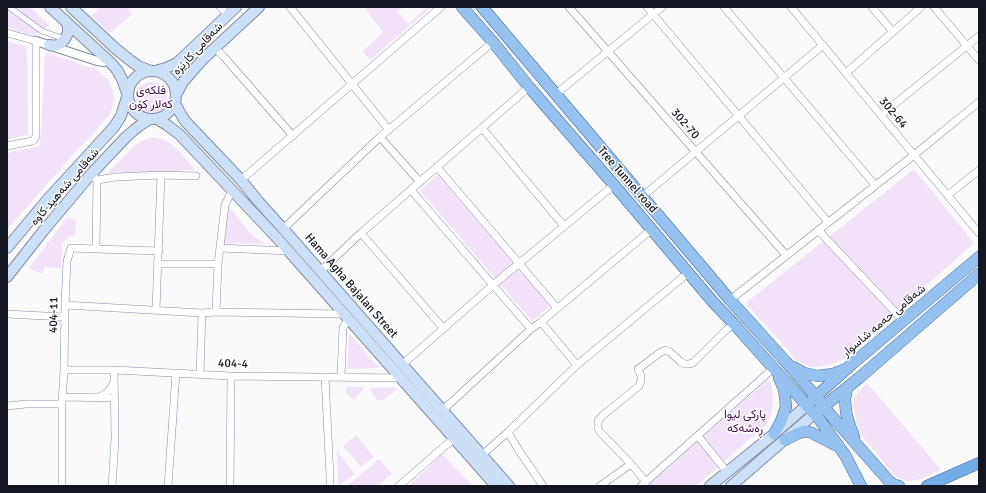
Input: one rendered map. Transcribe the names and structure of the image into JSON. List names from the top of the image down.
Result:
{
  "streets": {
    "main road": [
      "شەقامی کارێزە",
      "Tree Tunnel road",
      "شەقامی شەهید کاوە",
      "Hama Agha Bajalan Street",
      "شەقامی حەمە شاسوار"
    ],
    "street": [
      "302-64",
      "302-70",
      "404-11",
      "404-4"
    ]
  },
  "crossings": [
    ["شەقامی کارێزە", "شەقامی شەهید کاوە"],
    ["شەقامی کارێزە", "Hama Agha Bajalan Street"],
    ["Tree Tunnel road", "شەقامی حەمە شاسوار"],
    ["شەقامی شەهید کاوە", "Hama Agha Bajalan Street"],
    ["Hama Agha Bajalan Street", "404-4"],
    ["404-11", "404-4"]
  ],
  "parks": ["فلکەی کەلار کۆن", "پارکی لیوا ڕەشەکە"]
}
